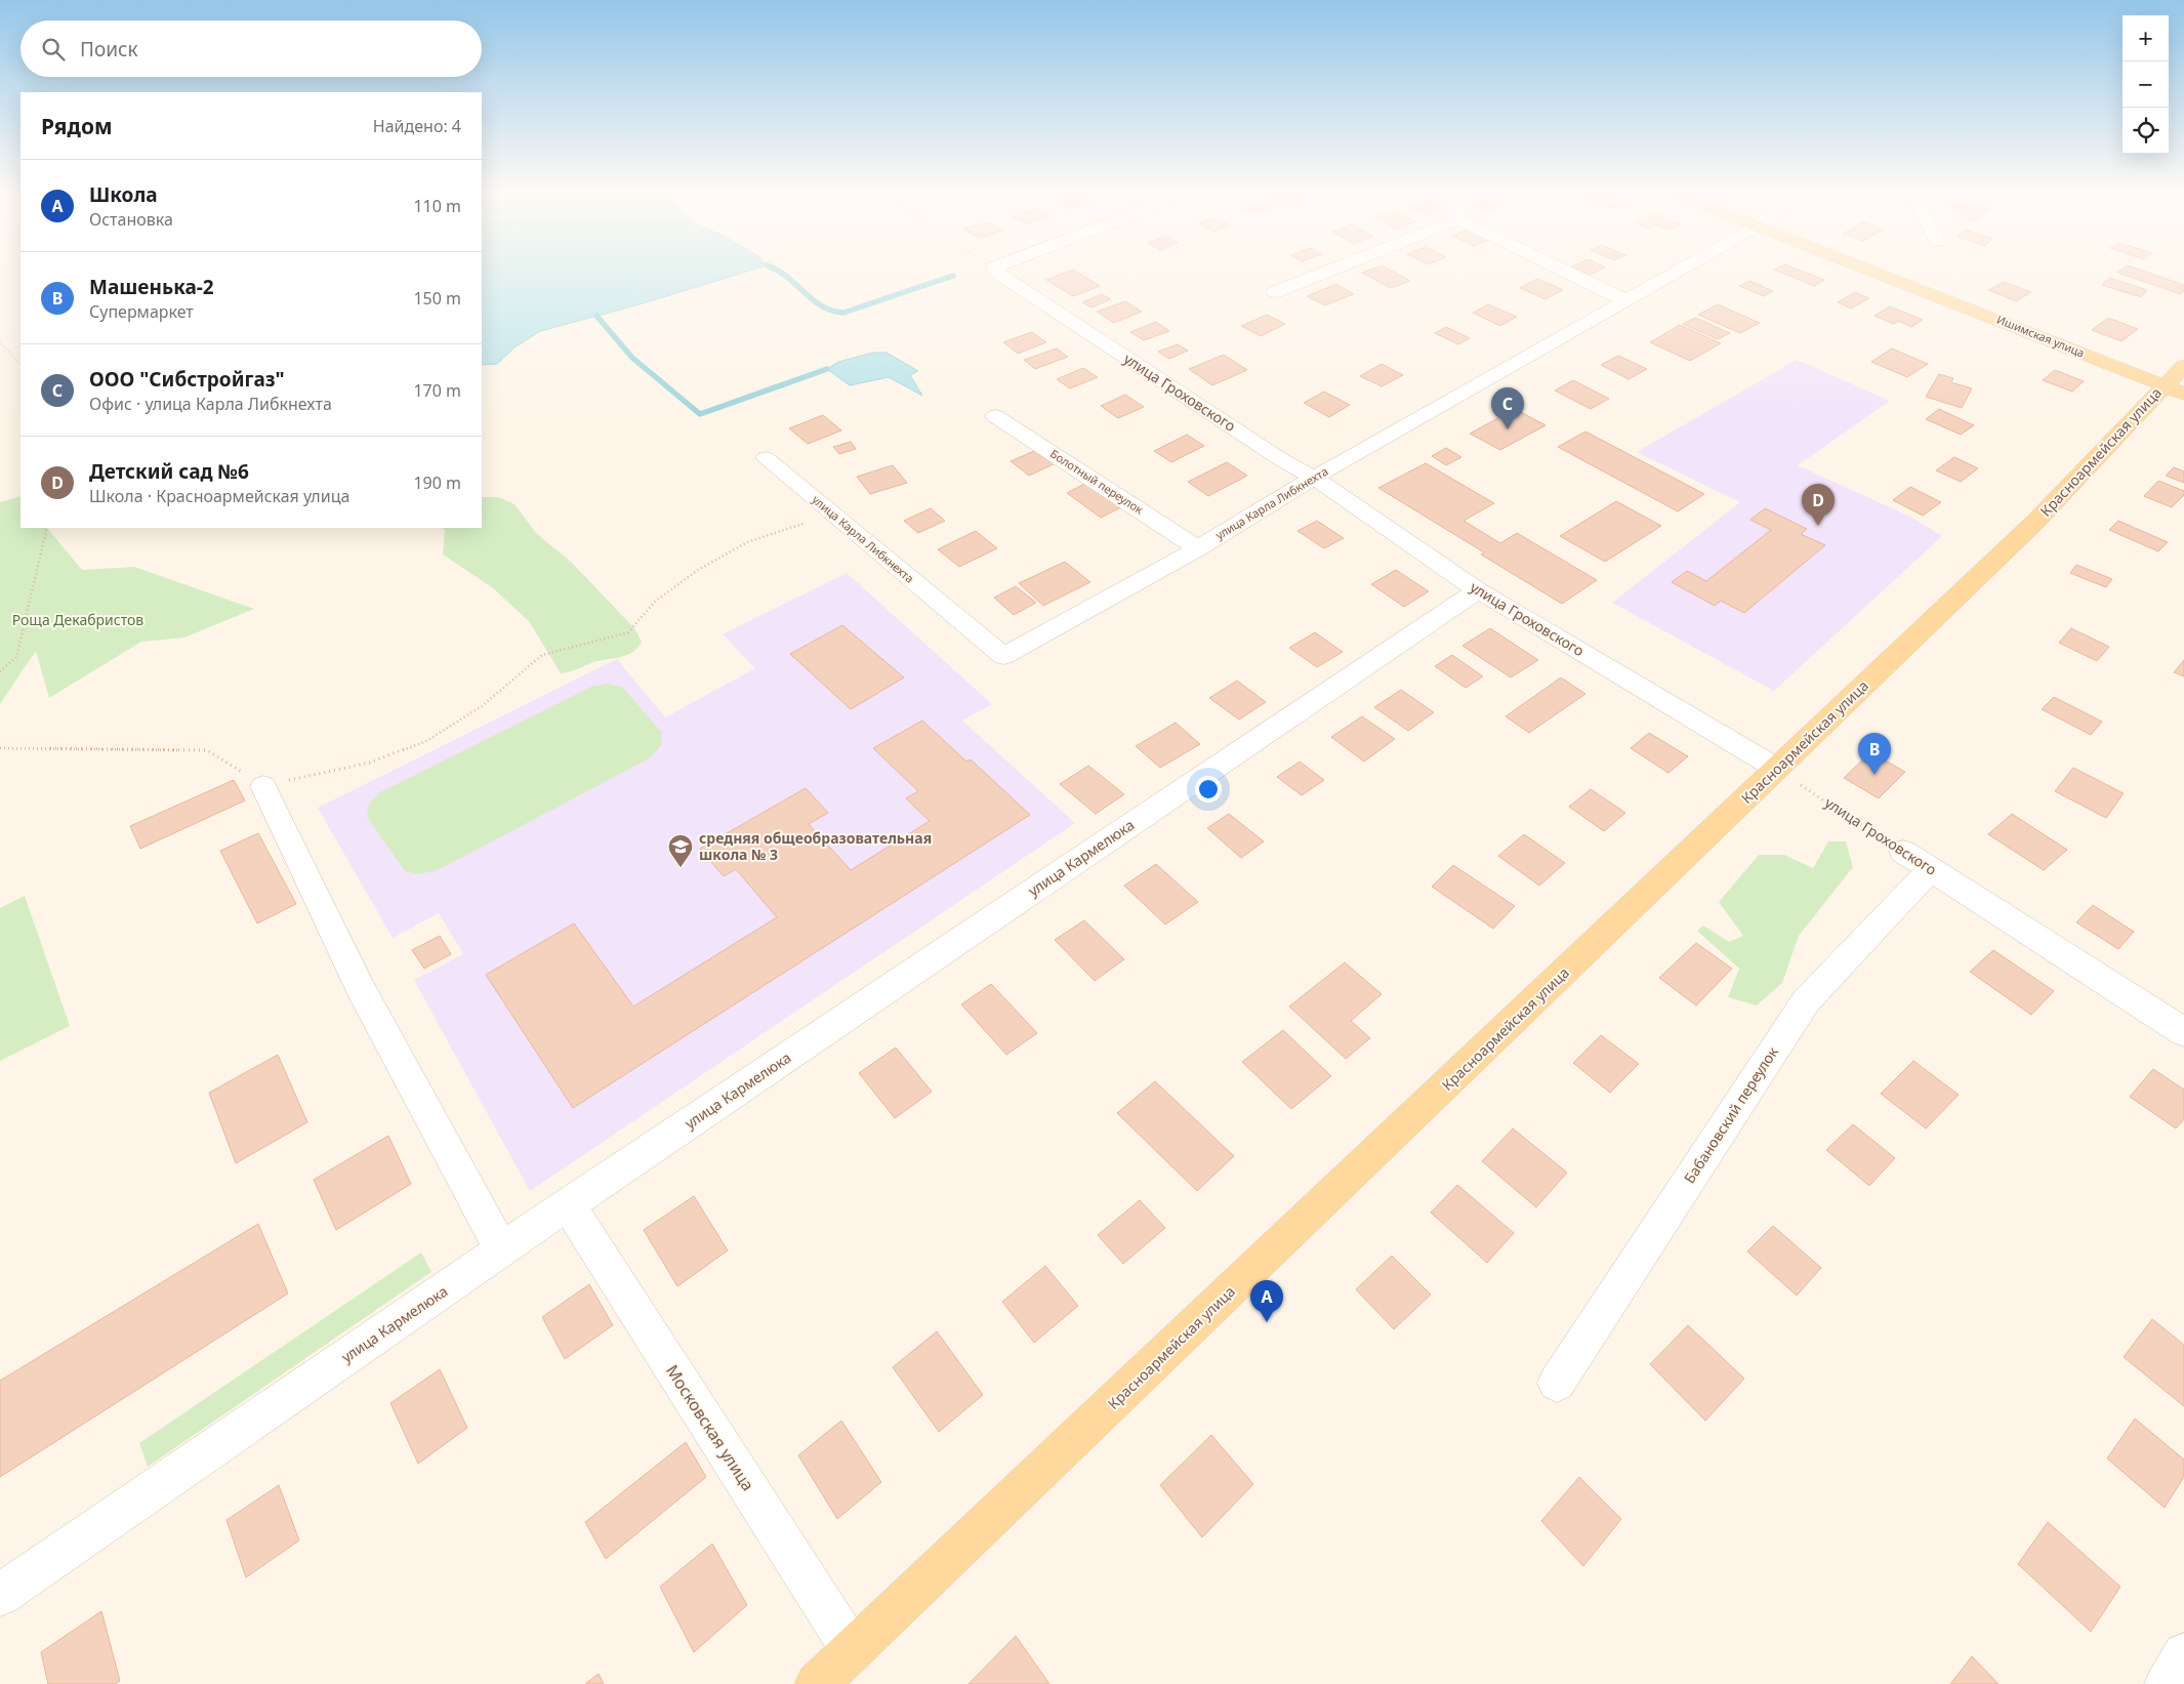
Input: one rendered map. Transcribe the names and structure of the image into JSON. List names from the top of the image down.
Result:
{
  "streets": {
    "main road": ["Ишимская улица", "Красноармейская улица"],
    "street": [
      "улица Гроховского",
      "Болотный переулок",
      "улица Карла Либкнехта",
      "улица Кармелюка",
      "Бабановский переулок",
      "Московская улица"
    ]
  },
  "crossings": [
    ["Ишимская улица", "Красноармейская улица"],
    ["улица Гроховского", "Красноармейская улица"],
    ["улица Гроховского", "улица Карла Либкнехта"],
    ["улица Гроховского", "улица Кармелюка"],
    ["улица Гроховского", "Бабановский переулок"],
    ["Красноармейская улица", "Московская улица"],
    ["Болотный переулок", "улица Карла Либкнехта"],
    ["улица Кармелюка", "Московская улица"]
  ],
  "parks": ["Роща Декабристов"],
  "places": {
    "school or university": ["средняя общеобразовательная школа № 3"]
  },
  "page": {
    "map_buttons": ["+", "−"],
    "search": "Поиск",
    "heading": ["Рядом", "Найдено: 4"],
    "list": [
      {
        "mark": "A",
        "name": "Школа",
        "note": "Остановка",
        "value": "110 m"
      },
      {
        "mark": "B",
        "name": "Машенька-2",
        "note": "Супермаркет",
        "value": "150 m"
      },
      {
        "mark": "C",
        "name": "ООО \"Сибстройгаз\"",
        "note": "Офис · улица Карла Либкнехта",
        "value": "170 m"
      },
      {
        "mark": "D",
        "name": "Детский сад №6",
        "note": "Школа · Красноармейская улица",
        "value": "190 m"
      }
    ],
    "pins": [
      "C",
      "D",
      "B",
      "A"
    ]
  }
}
